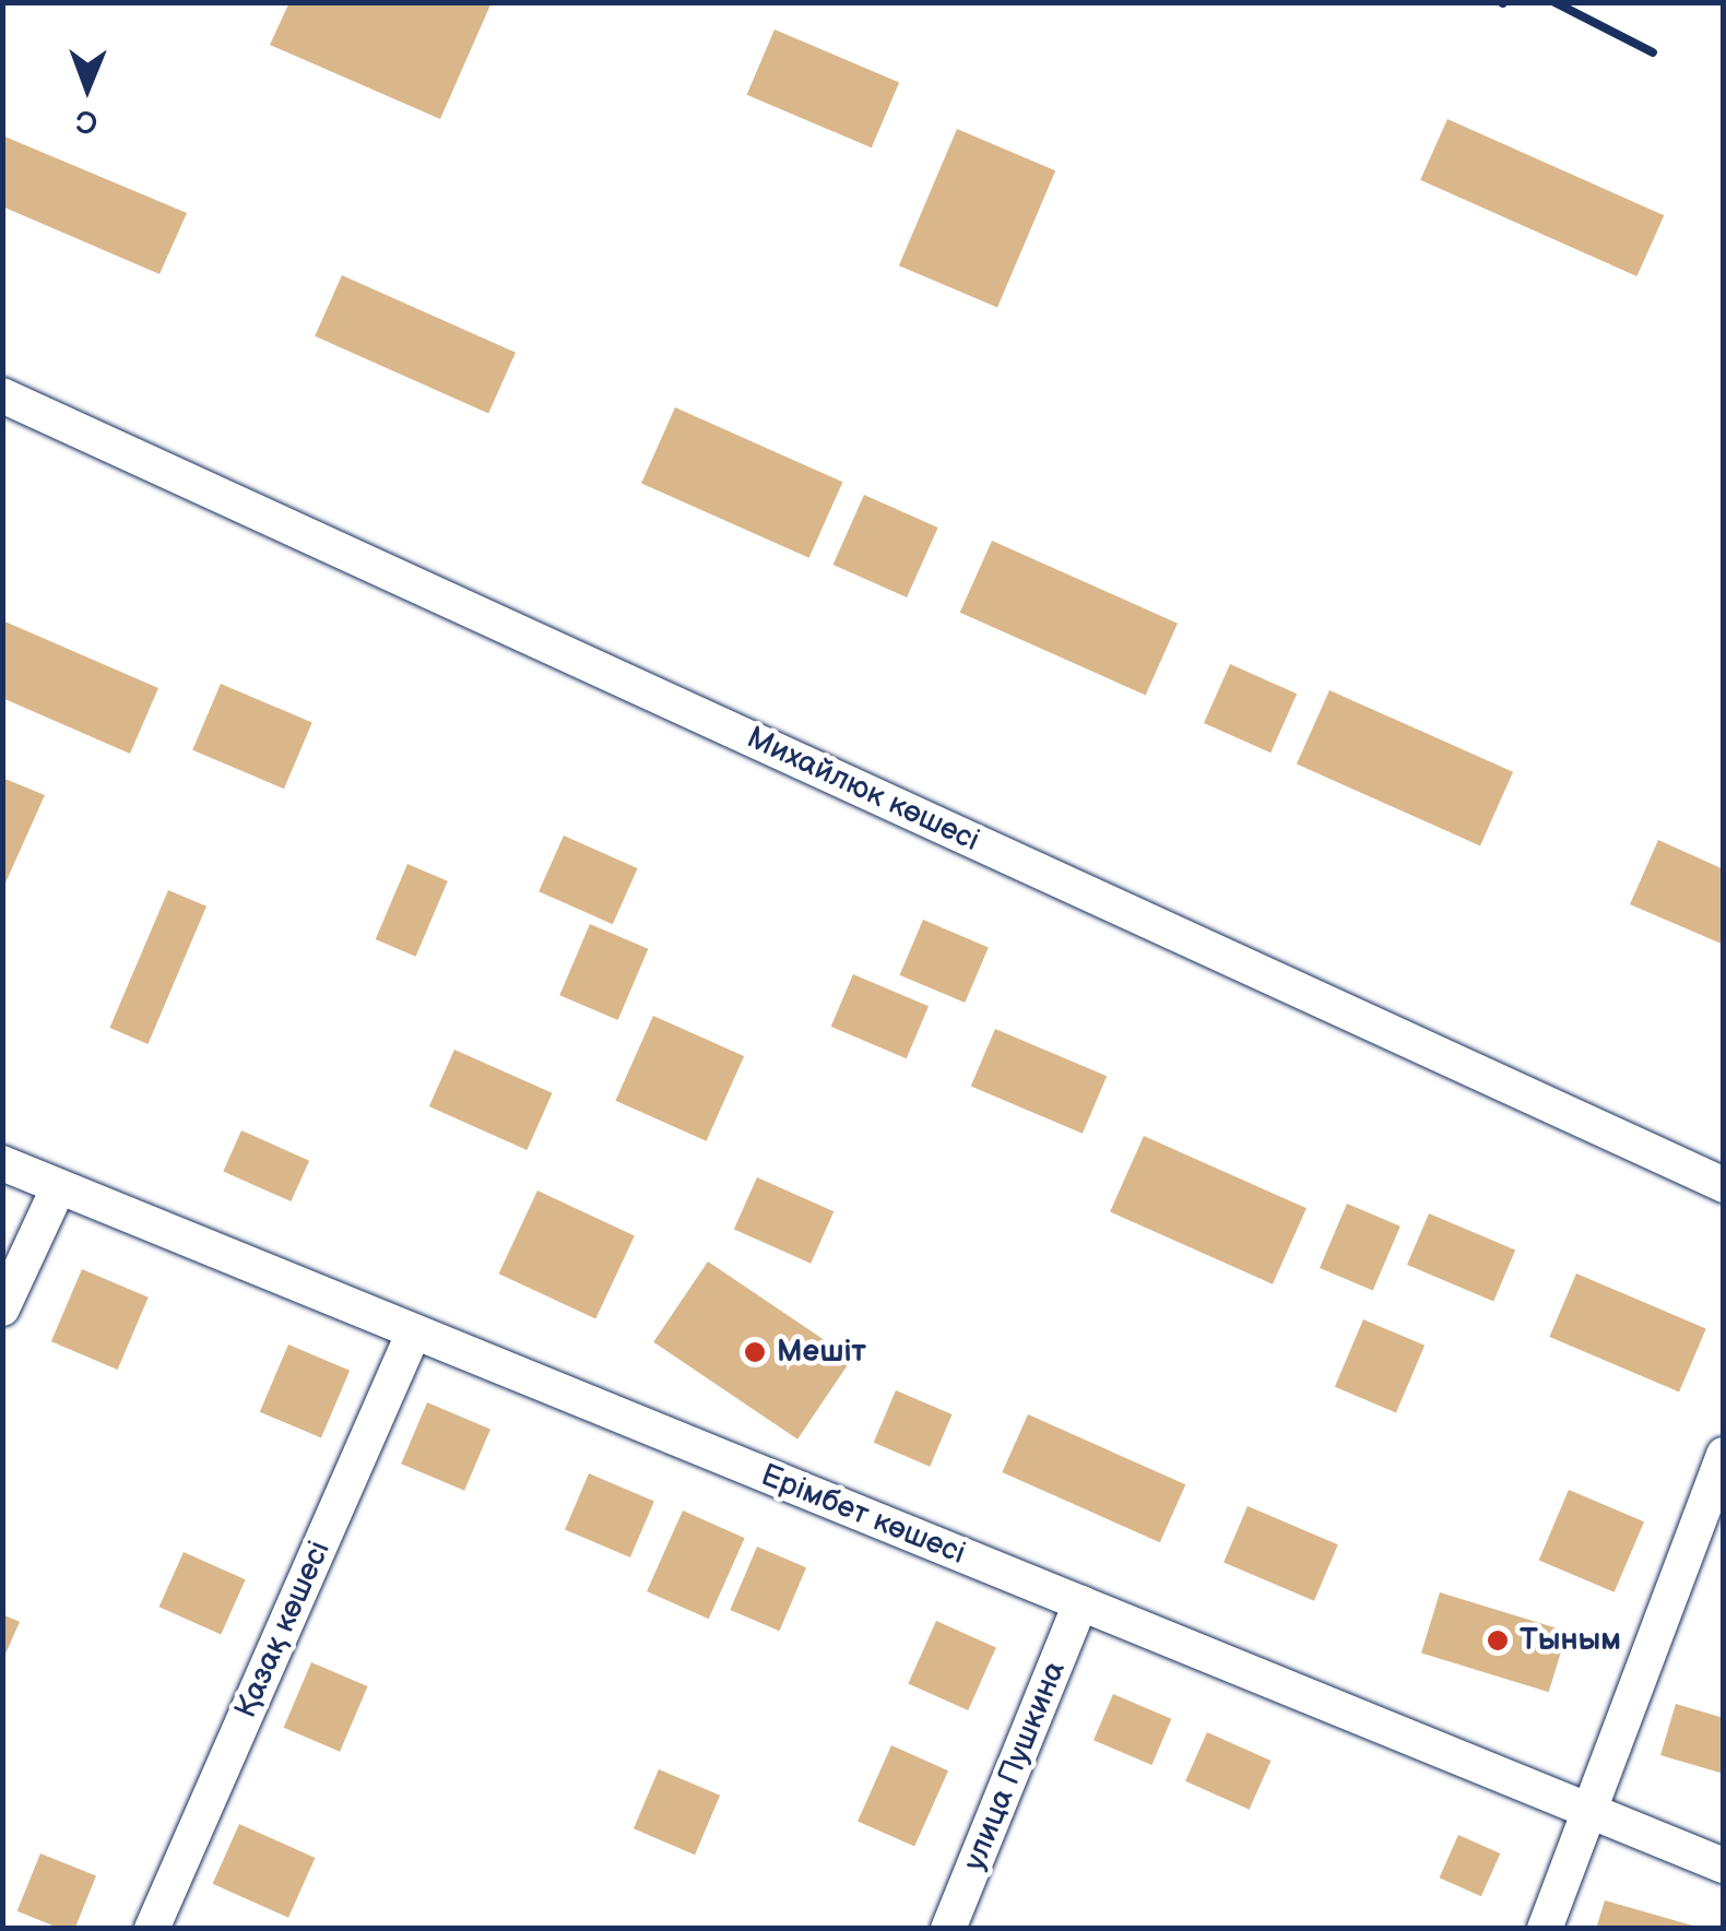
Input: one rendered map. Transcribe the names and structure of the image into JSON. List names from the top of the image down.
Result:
{
  "streets": {
    "street": [
      "Михайлюк көшесі",
      "Ерімбет көшесі",
      "Қазақ көшесі",
      "улица Пушкина"
    ]
  },
  "crossings": [
    ["Ерімбет көшесі", "Қазақ көшесі"],
    ["Ерімбет көшесі", "улица Пушкина"]
  ],
  "places": ["Мешіт", "Тыным"],
  "north": "bottom"
}
